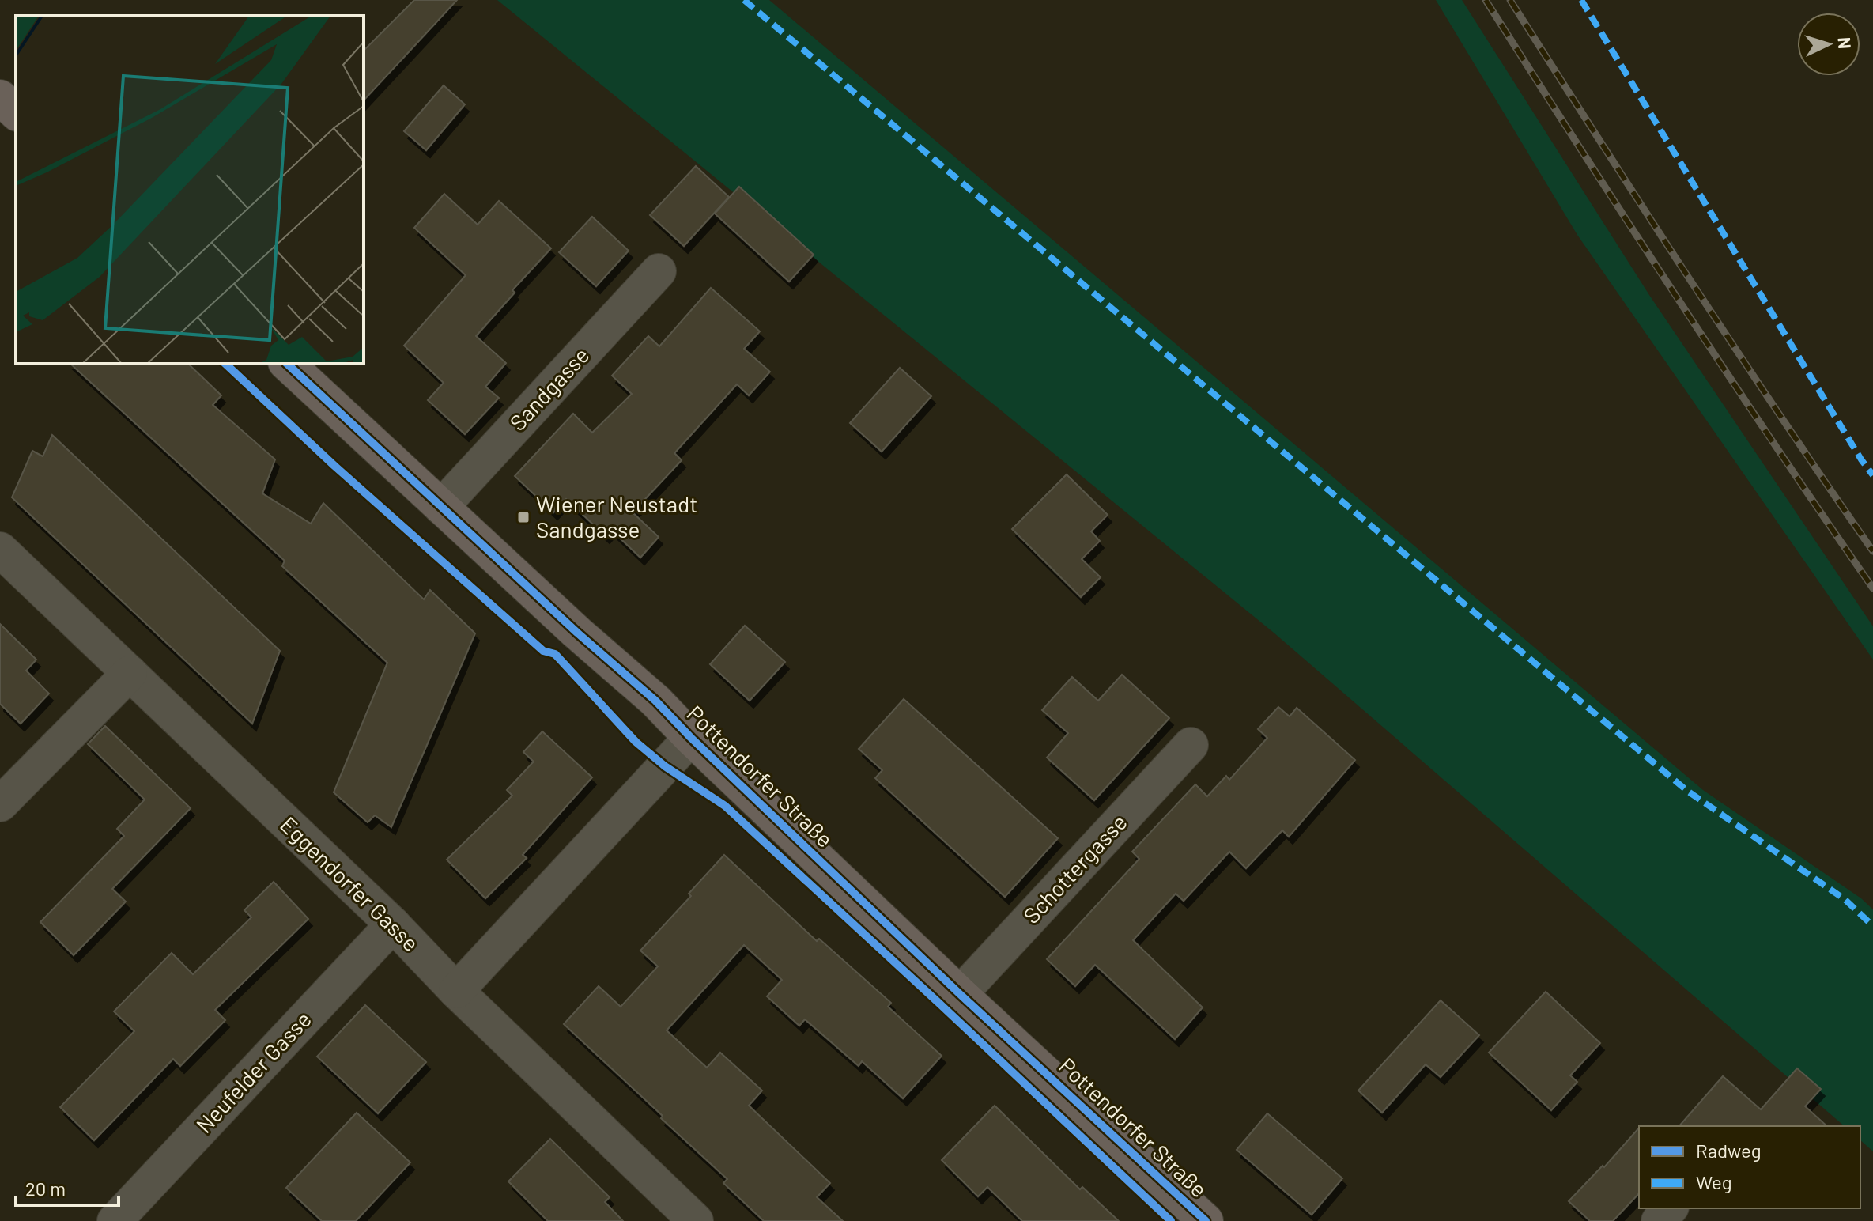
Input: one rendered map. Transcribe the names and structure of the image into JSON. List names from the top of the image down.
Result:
{
  "streets": {
    "main road": ["Pottendorfer Straße"],
    "street": [
      "Sandgasse",
      "Schottergasse",
      "Eggendorfer Gasse",
      "Neufelder Gasse"
    ]
  },
  "crossings": [
    ["Sandgasse", "Pottendorfer Straße"],
    ["Pottendorfer Straße", "Schottergasse"],
    ["Eggendorfer Gasse", "Neufelder Gasse"]
  ],
  "places": {
    "transit": ["Wiener Neustadt Sandgasse"]
  },
  "legend": ["Radweg", "Weg"],
  "scale_bar": "20 m",
  "north": "right"
}
